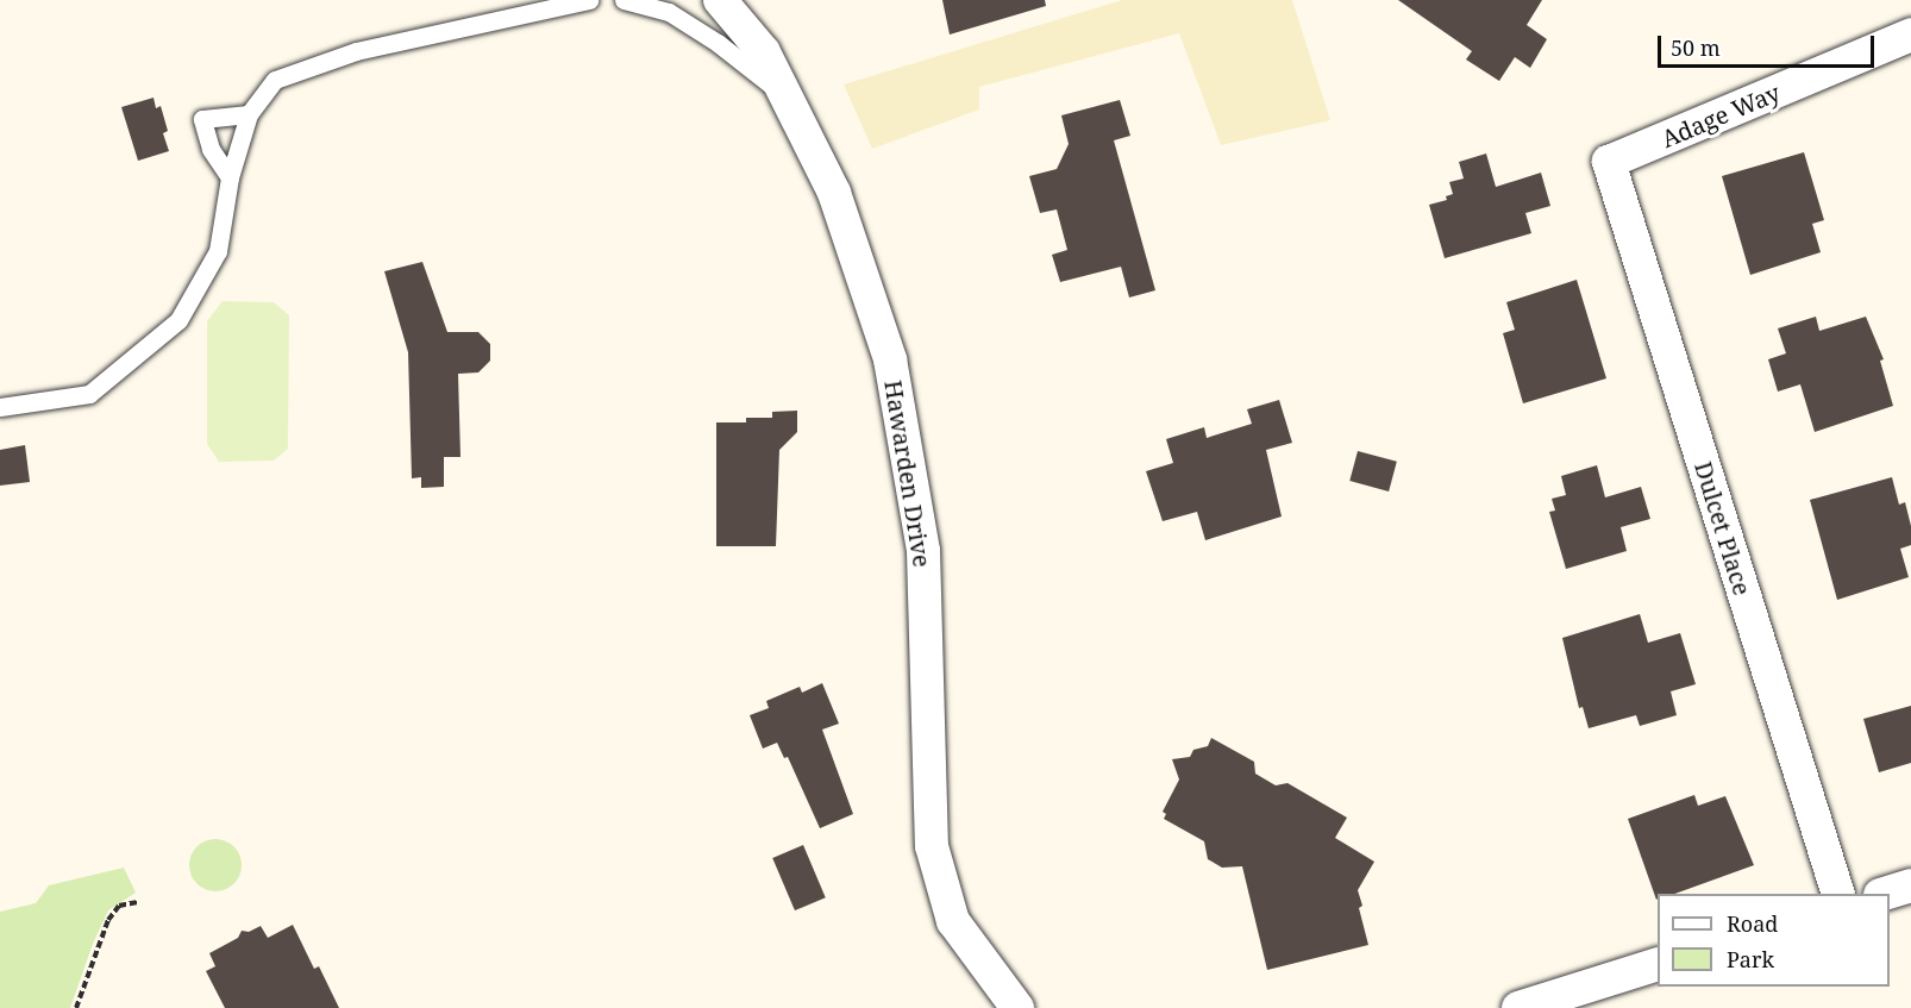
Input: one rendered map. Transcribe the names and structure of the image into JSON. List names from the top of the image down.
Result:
{
  "streets": {
    "street": ["Adage Way", "Hawarden Drive", "Dulcet Place"]
  },
  "crossings": [
    ["Adage Way", "Dulcet Place"]
  ],
  "legend": ["Road", "Park"],
  "scale_bar": "50 m"
}
